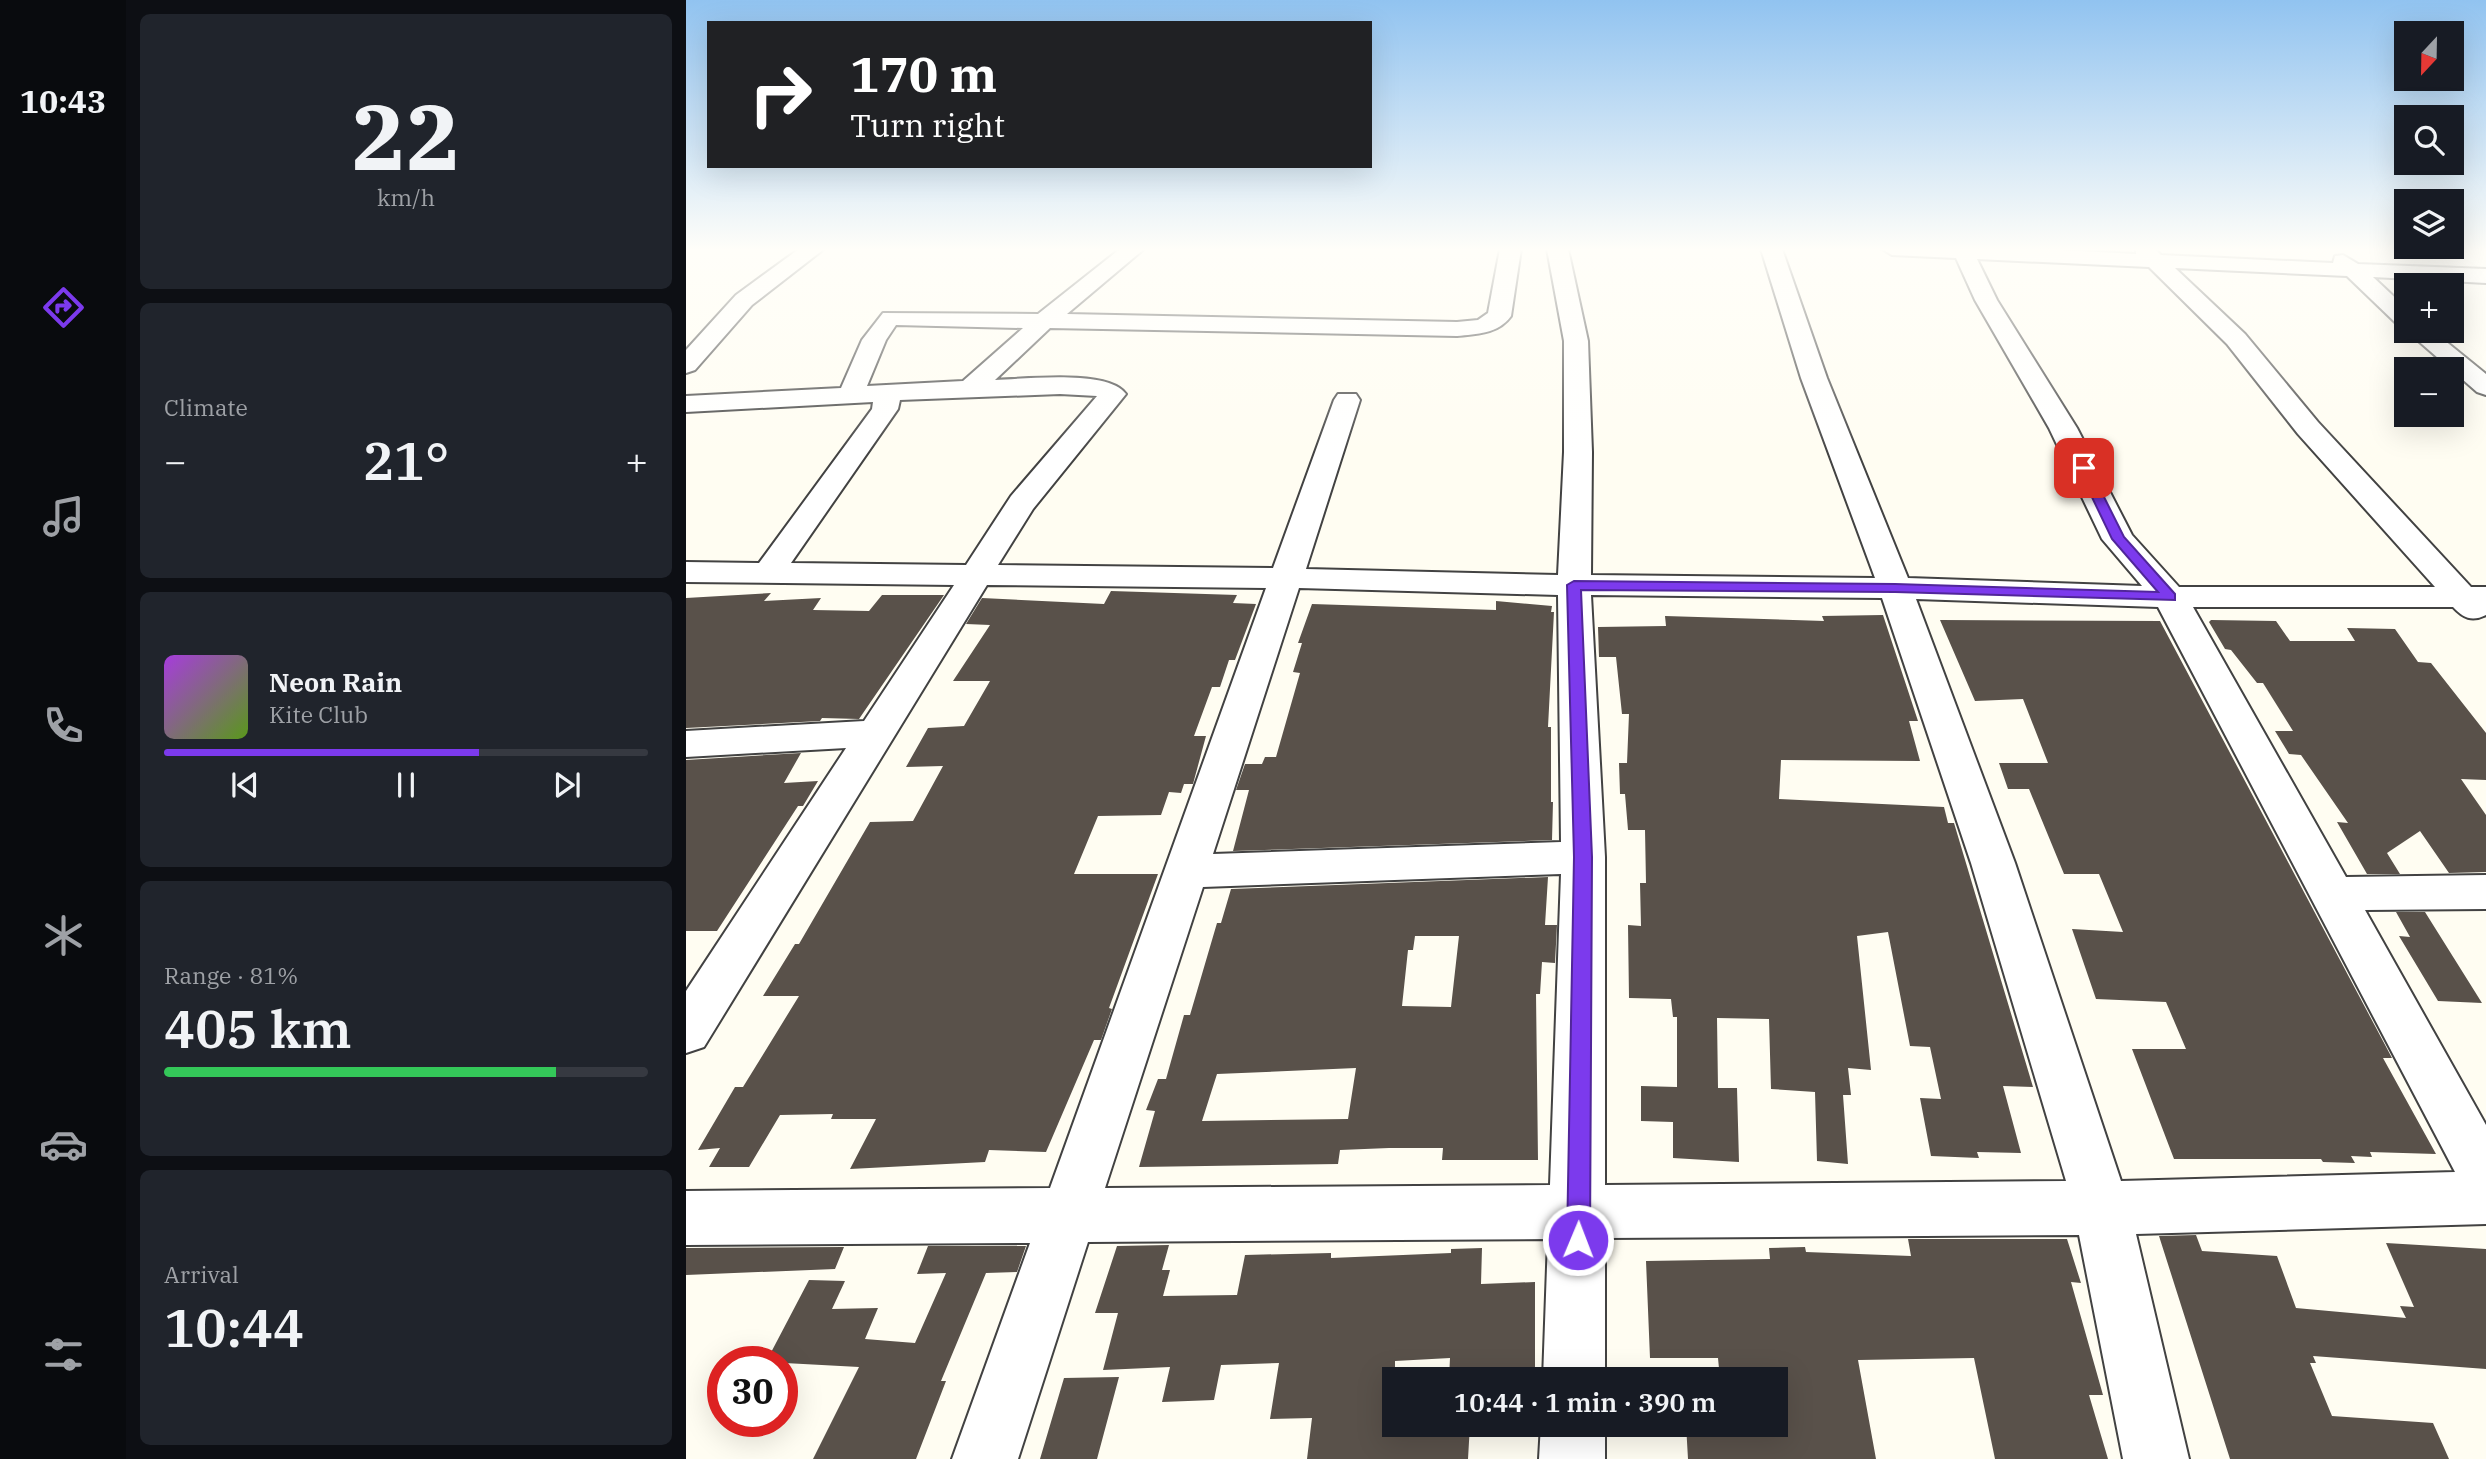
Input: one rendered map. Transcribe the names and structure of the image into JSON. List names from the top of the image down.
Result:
{
  "north": "bottom",
  "page": {
    "tabs": "10:43",
    "tile": [
      ["22", "km/h"],
      "Climate",
      ["Range · 81%", "405 km"],
      ["Arrival", "10:44"]
    ],
    "map_buttons": ["+", "−"],
    "turn": ["170 m", "Turn right"],
    "heat": ["−", "21°", "+"],
    "song": ["Neon Rain", "Kite Club"],
    "limit": "30",
    "trip": "10:44 · 1 min · 390 m"
  }
}
